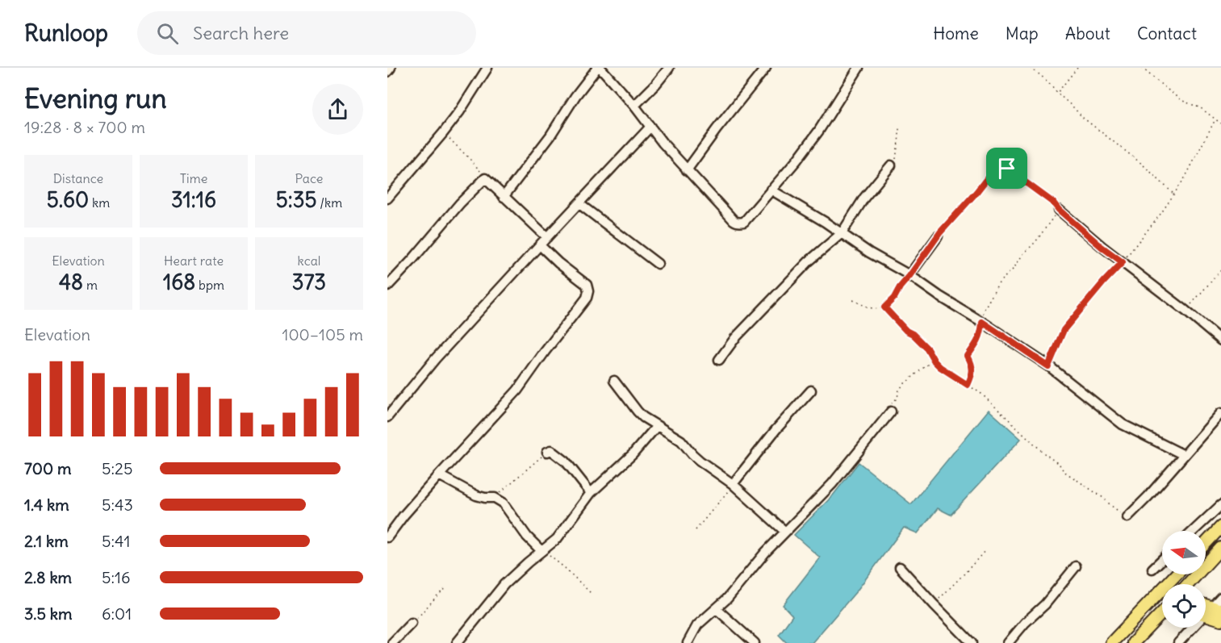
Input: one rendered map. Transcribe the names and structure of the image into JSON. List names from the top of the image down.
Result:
{
  "north": "left",
  "page": {
    "header": "Runloop",
    "search": "Search here",
    "nav": [
      "Home",
      "Map",
      "About",
      "Contact"
    ],
    "heading": ["Evening run", "19:28 · 8 × 700 m"],
    "stats": [
      ["Distance", "5.60 km"],
      ["Time", "31:16"],
      ["Pace", "5:35 /km"],
      ["Elevation", "48 m"],
      ["Heart rate", "168 bpm"],
      ["kcal", "373"]
    ],
    "chart": ["Elevation", "100–105 m"],
    "list": [
      {
        "name": "700 m",
        "note": "5:25"
      },
      {
        "name": "1.4 km",
        "note": "5:43"
      },
      {
        "name": "2.1 km",
        "note": "5:41"
      },
      {
        "name": "2.8 km",
        "note": "5:16"
      },
      {
        "name": "3.5 km",
        "note": "6:01"
      }
    ]
  }
}
